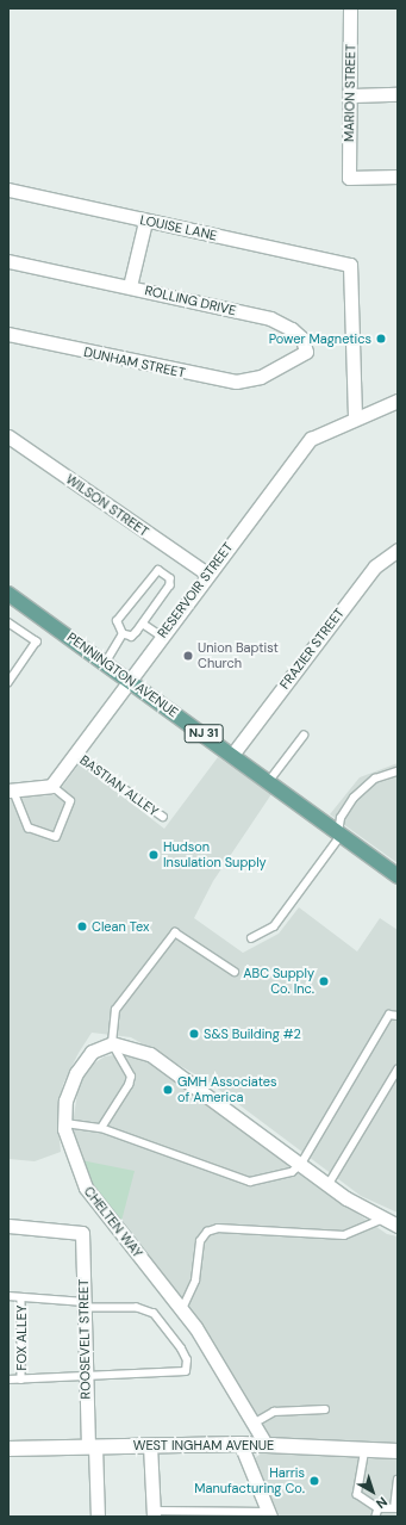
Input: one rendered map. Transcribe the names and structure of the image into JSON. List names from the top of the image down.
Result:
{
  "streets": {
    "main road": ["PENNINGTON AVENUE", "NJ 31"],
    "street": [
      "MARION STREET",
      "LOUISE LANE",
      "ROLLING DRIVE",
      "DUNHAM STREET",
      "WILSON STREET",
      "RESERVOIR STREET",
      "FRAZIER STREET",
      "CHELTEN WAY",
      "ROOSEVELT STREET",
      "WEST INGHAM AVENUE"
    ],
    "lane": ["BASTIAN ALLEY", "FOX ALLEY"]
  },
  "crossings": [
    ["LOUISE LANE", "RESERVOIR STREET"],
    ["ROLLING DRIVE", "DUNHAM STREET"],
    ["WILSON STREET", "RESERVOIR STREET"],
    ["RESERVOIR STREET", "PENNINGTON AVENUE"],
    ["RESERVOIR STREET", "BASTIAN ALLEY"],
    ["FRAZIER STREET", "PENNINGTON AVENUE"],
    ["CHELTEN WAY", "WEST INGHAM AVENUE"],
    ["ROOSEVELT STREET", "WEST INGHAM AVENUE"]
  ],
  "places": [
    "Power Magnetics",
    "Union Baptist Church",
    "Hudson Insulation Supply",
    "Clean Tex",
    "ABC Supply Co. Inc.",
    "S&S Building #2",
    "GMH Associates of America",
    "Harris Manufacturing Co."
  ],
  "north": "bottom right"
}
